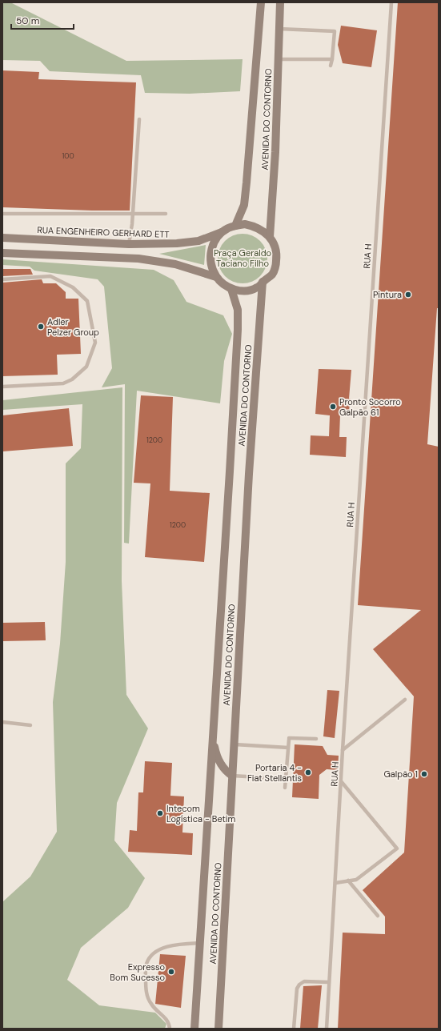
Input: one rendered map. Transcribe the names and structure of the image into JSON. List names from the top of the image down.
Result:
{
  "streets": {
    "street": ["AVENIDA DO CONTORNO", "RUA ENGENHEIRO GERHARD ETT"],
    "lane": ["RUA H"]
  },
  "crossings": [
    ["AVENIDA DO CONTORNO", "RUA ENGENHEIRO GERHARD ETT"]
  ],
  "parks": ["Praça Geraldo Taciano Filho"],
  "places": [
    "Pintura",
    "Adler Pelzer Group",
    "Pronto Socorro Galpão 61",
    "Portaria 4 - Fiat Stellantis",
    "Galpão 1",
    "Intecom Logística - Betim",
    "Expresso Bom Sucesso"
  ],
  "house_numbers": ["100", "1200", "1200"],
  "scale_bar": "50 m"
}
